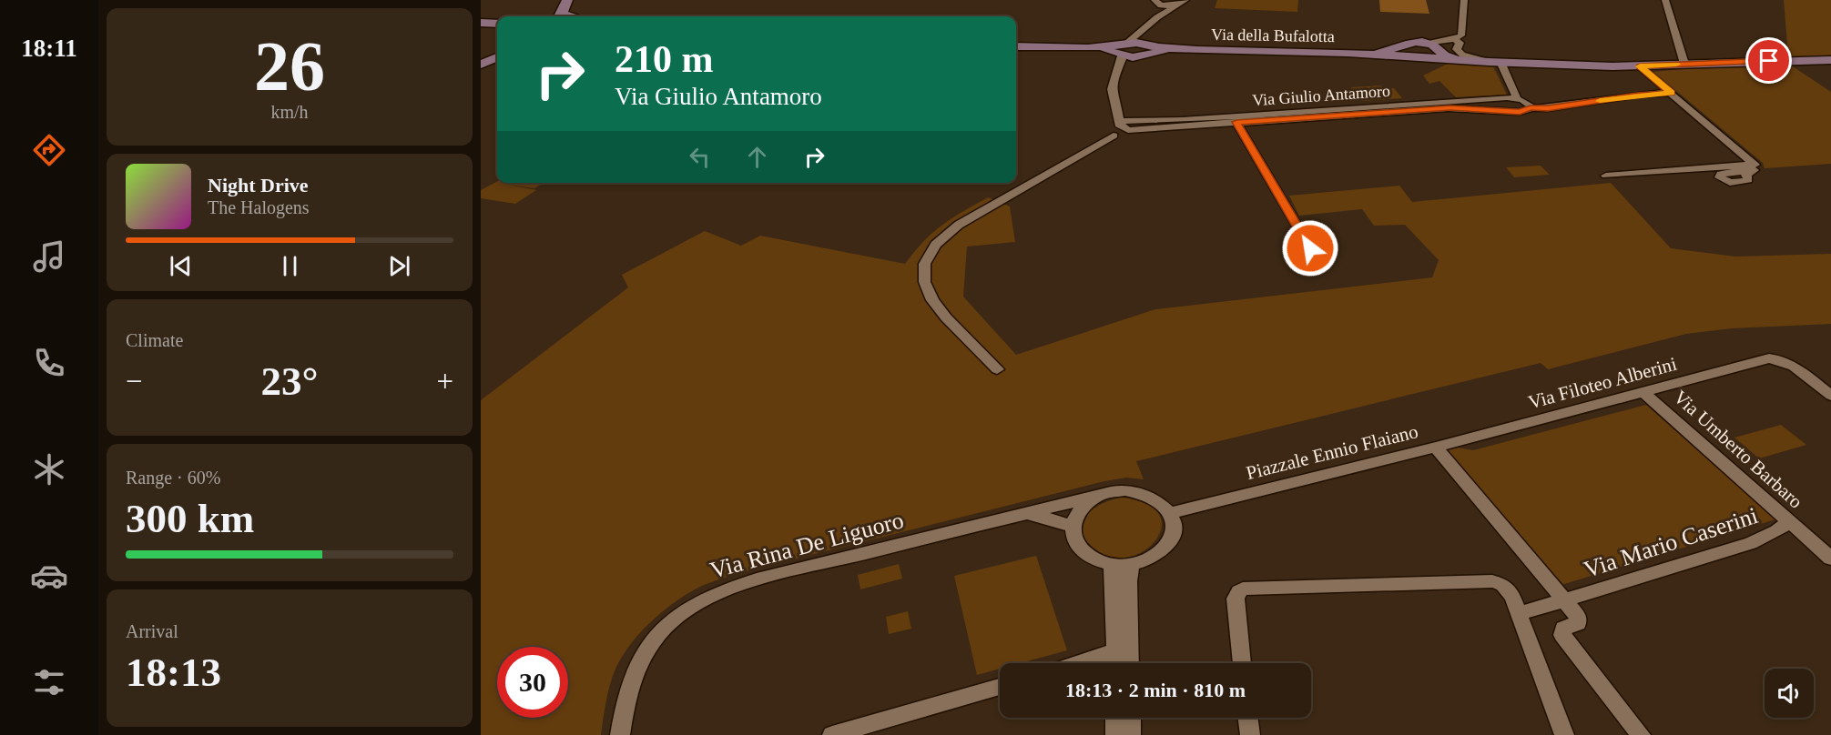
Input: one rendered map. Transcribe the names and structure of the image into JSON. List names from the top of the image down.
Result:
{
  "streets": {
    "street": [
      "Via della Bufalotta",
      "Via Giulio Antamoro",
      "Via Filoteo Alberini",
      "Via Umberto Barbaro",
      "Piazzale Ennio Flaiano",
      "Via Mario Caserini",
      "Via Rina De Liguoro"
    ]
  },
  "crossings": [
    ["Via Filoteo Alberini", "Via Umberto Barbaro"],
    ["Via Filoteo Alberini", "Piazzale Ennio Flaiano"],
    ["Via Umberto Barbaro", "Via Mario Caserini"],
    ["Piazzale Ennio Flaiano", "Via Mario Caserini"],
    ["Piazzale Ennio Flaiano", "Via Rina De Liguoro"]
  ],
  "page": {
    "tabs": "18:11",
    "tile": [
      ["26", "km/h"],
      "Climate",
      ["Range · 60%", "300 km"],
      ["Arrival", "18:13"]
    ],
    "turn": ["210 m", "Via Giulio Antamoro"],
    "song": ["Night Drive", "The Halogens"],
    "heat": ["−", "23°", "+"],
    "limit": "30",
    "trip": "18:13 · 2 min · 810 m"
  }
}
